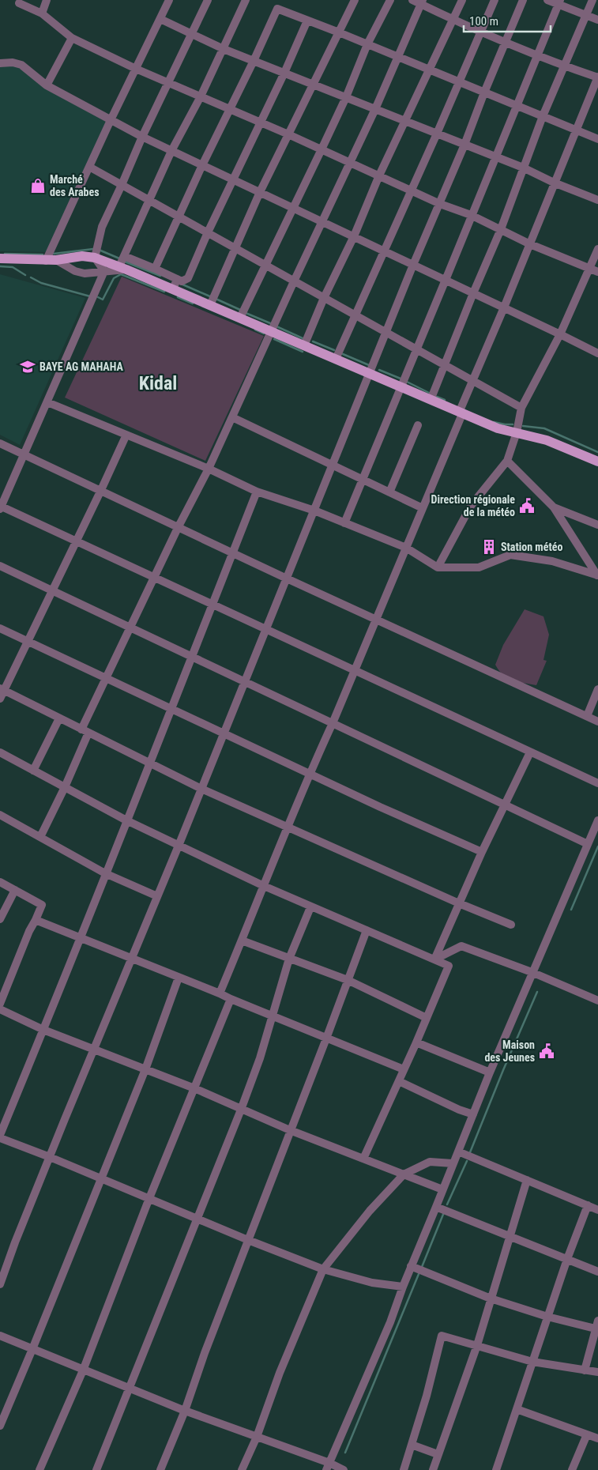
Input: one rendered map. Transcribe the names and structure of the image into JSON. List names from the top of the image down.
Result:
{
  "districts": ["Kidal"],
  "places": {
    "shop": ["Marché des Arabes"],
    "school or university": ["BAYE AG MAHAHA"],
    "public building": ["Direction régionale de la météo", "Maison des Jeunes"],
    "building": ["Station météo"]
  },
  "scale_bar": "100 m"
}
